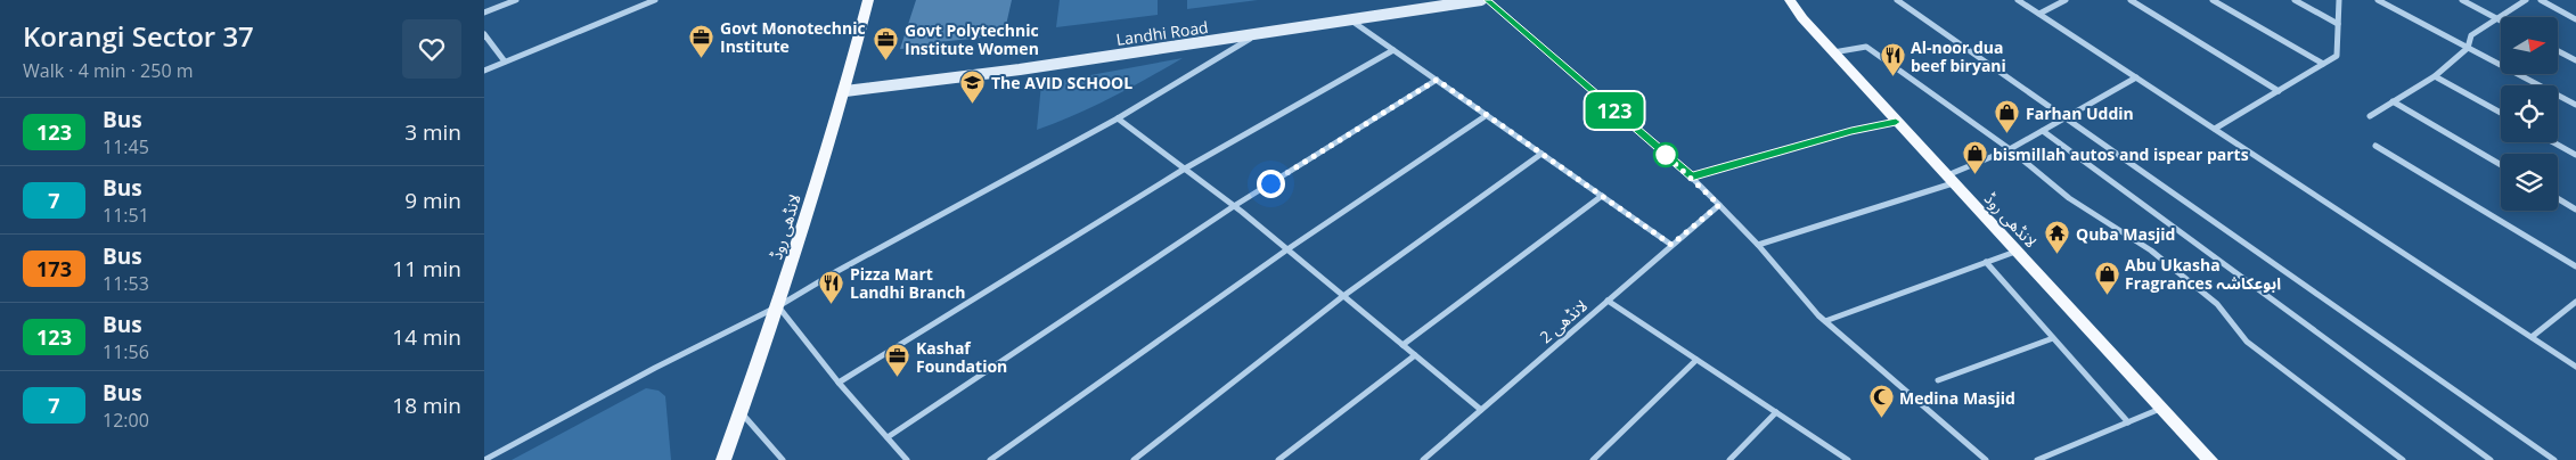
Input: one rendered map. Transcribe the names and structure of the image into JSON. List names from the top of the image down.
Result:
{
  "streets": {
    "main road": ["لانڈھی روڈ"],
    "street": ["Landhi Road", "لانڈھی 2"]
  },
  "crossings": [
    ["Landhi Road", "لانڈھی روڈ"]
  ],
  "places": {
    "office": ["Govt Monotechnic Institute", "Govt Polytechnic Institute Women", "Kashaf Foundation"],
    "restaurant": ["Al-noor dua beef biryani", "Pizza Mart Landhi Branch"],
    "school or university": ["The AVID SCHOOL"],
    "shop": ["Farhan Uddin", "bismillah autos and ispear parts", "Abu Ukasha Fragrances ابوعکاشہ"],
    "temple": ["Quba Masjid"],
    "mosque": ["Medina Masjid"]
  },
  "lines": ["bus line 123"],
  "north": "right",
  "page": {
    "heading": ["Korangi Sector 37", "Walk · 4 min · 250 m"],
    "on_map": "123",
    "list": [
      {
        "mark": "123",
        "name": "Bus",
        "note": "11:45",
        "value": "3 min"
      },
      {
        "mark": "7",
        "name": "Bus",
        "note": "11:51",
        "value": "9 min"
      },
      {
        "mark": "173",
        "name": "Bus",
        "note": "11:53",
        "value": "11 min"
      },
      {
        "mark": "123",
        "name": "Bus",
        "note": "11:56",
        "value": "14 min"
      },
      {
        "mark": "7",
        "name": "Bus",
        "note": "12:00",
        "value": "18 min"
      }
    ]
  }
}
